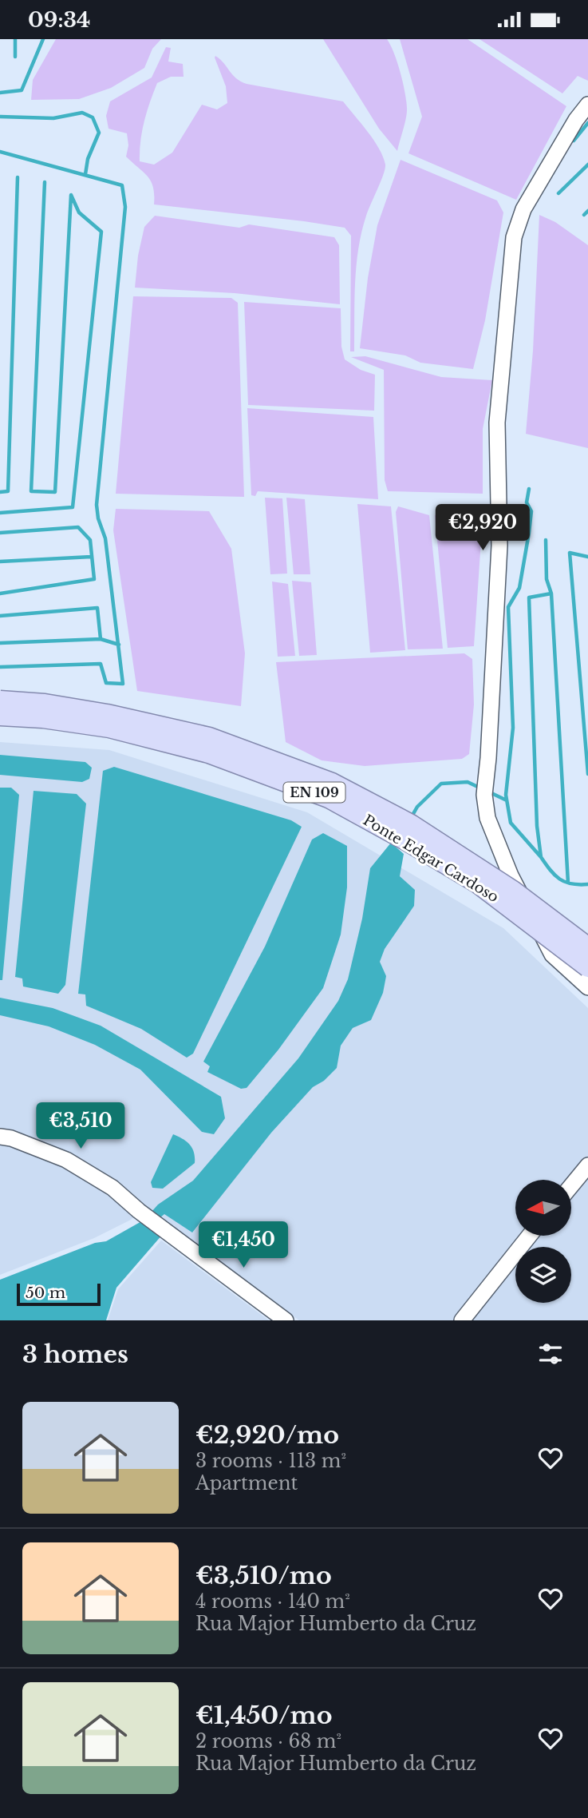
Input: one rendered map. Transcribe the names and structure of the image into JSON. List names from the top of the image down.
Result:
{
  "streets": {
    "main road": ["EN 109", "Ponte Edgar Cardoso"]
  },
  "scale_bar": "50 m",
  "north": "left",
  "page": {
    "status": "09:34",
    "price": ["€2,920", "€3,510", "€1,450"],
    "scale": "50 m",
    "heading": "3 homes",
    "list": [
      {
        "name": "€2,920/mo",
        "note": "3 rooms · 113 m² · Apartment"
      },
      {
        "name": "€3,510/mo",
        "note": "4 rooms · 140 m² · Rua Major Humberto da Cruz"
      },
      {
        "name": "€1,450/mo",
        "note": "2 rooms · 68 m² · Rua Major Humberto da Cruz"
      }
    ]
  }
}
